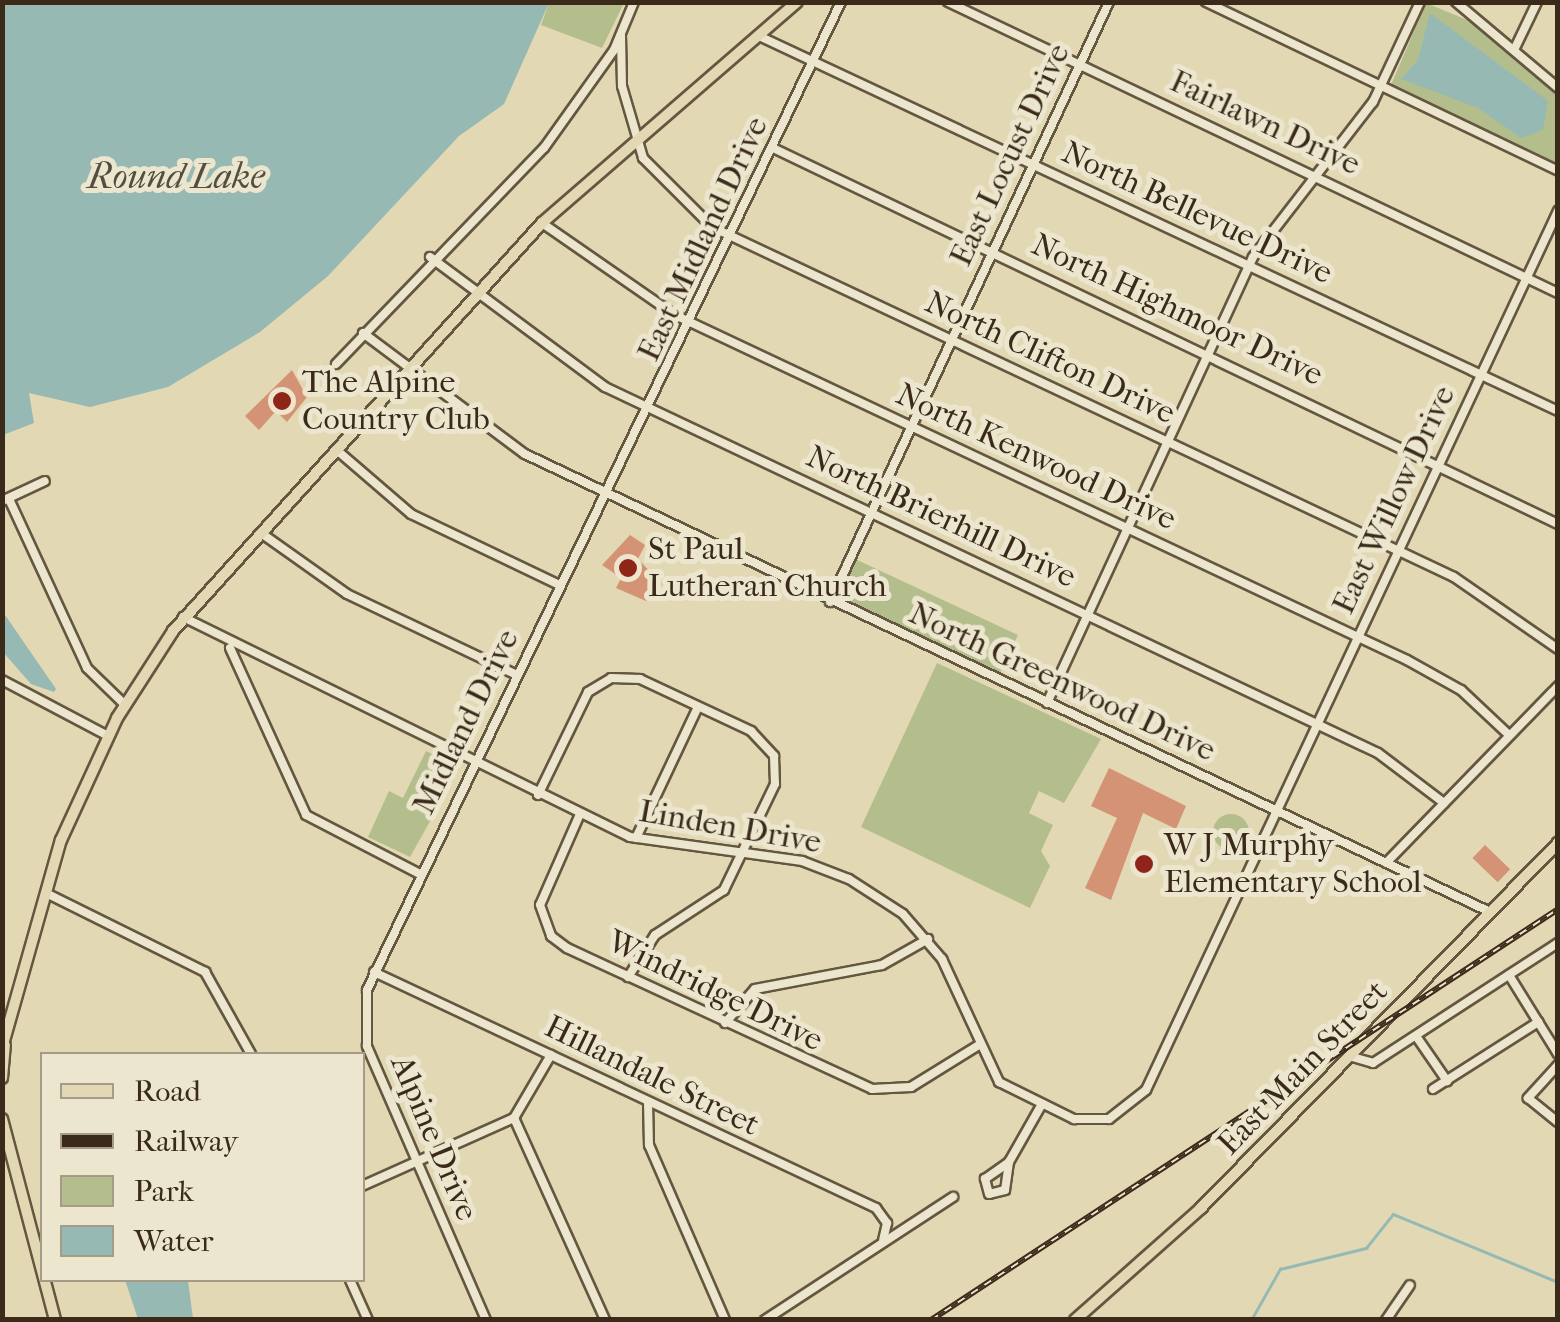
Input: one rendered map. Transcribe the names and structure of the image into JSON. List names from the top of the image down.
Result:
{
  "streets": {
    "main road": ["East Main Street"],
    "street": [
      "Fairlawn Drive",
      "East Locust Drive",
      "North Bellevue Drive",
      "East Midland Drive",
      "North Highmoor Drive",
      "North Clifton Drive",
      "North Kenwood Drive",
      "East Willow Drive",
      "North Brierhill Drive",
      "North Greenwood Drive",
      "Midland Drive",
      "Linden Drive",
      "Windridge Drive",
      "Hillandale Street",
      "Alpine Drive"
    ]
  },
  "crossings": [
    ["Fairlawn Drive", "East Locust Drive"],
    ["Fairlawn Drive", "East Willow Drive"],
    ["East Locust Drive", "North Bellevue Drive"],
    ["East Locust Drive", "North Highmoor Drive"],
    ["East Locust Drive", "North Clifton Drive"],
    ["East Locust Drive", "North Kenwood Drive"],
    ["East Locust Drive", "North Brierhill Drive"],
    ["East Locust Drive", "North Greenwood Drive"],
    ["North Bellevue Drive", "East Midland Drive"],
    ["North Bellevue Drive", "East Willow Drive"],
    ["East Midland Drive", "North Highmoor Drive"],
    ["East Midland Drive", "North Clifton Drive"],
    ["East Midland Drive", "North Kenwood Drive"],
    ["East Midland Drive", "North Brierhill Drive"],
    ["East Midland Drive", "North Greenwood Drive"],
    ["East Midland Drive", "Midland Drive"],
    ["North Highmoor Drive", "East Willow Drive"],
    ["North Clifton Drive", "East Willow Drive"],
    ["North Kenwood Drive", "East Willow Drive"],
    ["East Willow Drive", "North Brierhill Drive"],
    ["East Willow Drive", "North Greenwood Drive"],
    ["East Willow Drive", "Linden Drive"],
    ["North Greenwood Drive", "Midland Drive"],
    ["North Greenwood Drive", "East Main Street"],
    ["Midland Drive", "Linden Drive"],
    ["Midland Drive", "Hillandale Street"],
    ["Midland Drive", "Alpine Drive"],
    ["Linden Drive", "Windridge Drive"],
    ["Hillandale Street", "Alpine Drive"]
  ],
  "water": ["Round Lake"],
  "places": ["The Alpine Country Club", "St Paul Lutheran Church", "W J Murphy Elementary School"],
  "legend": [
    "Road",
    "Railway",
    "Park",
    "Water"
  ]
}
